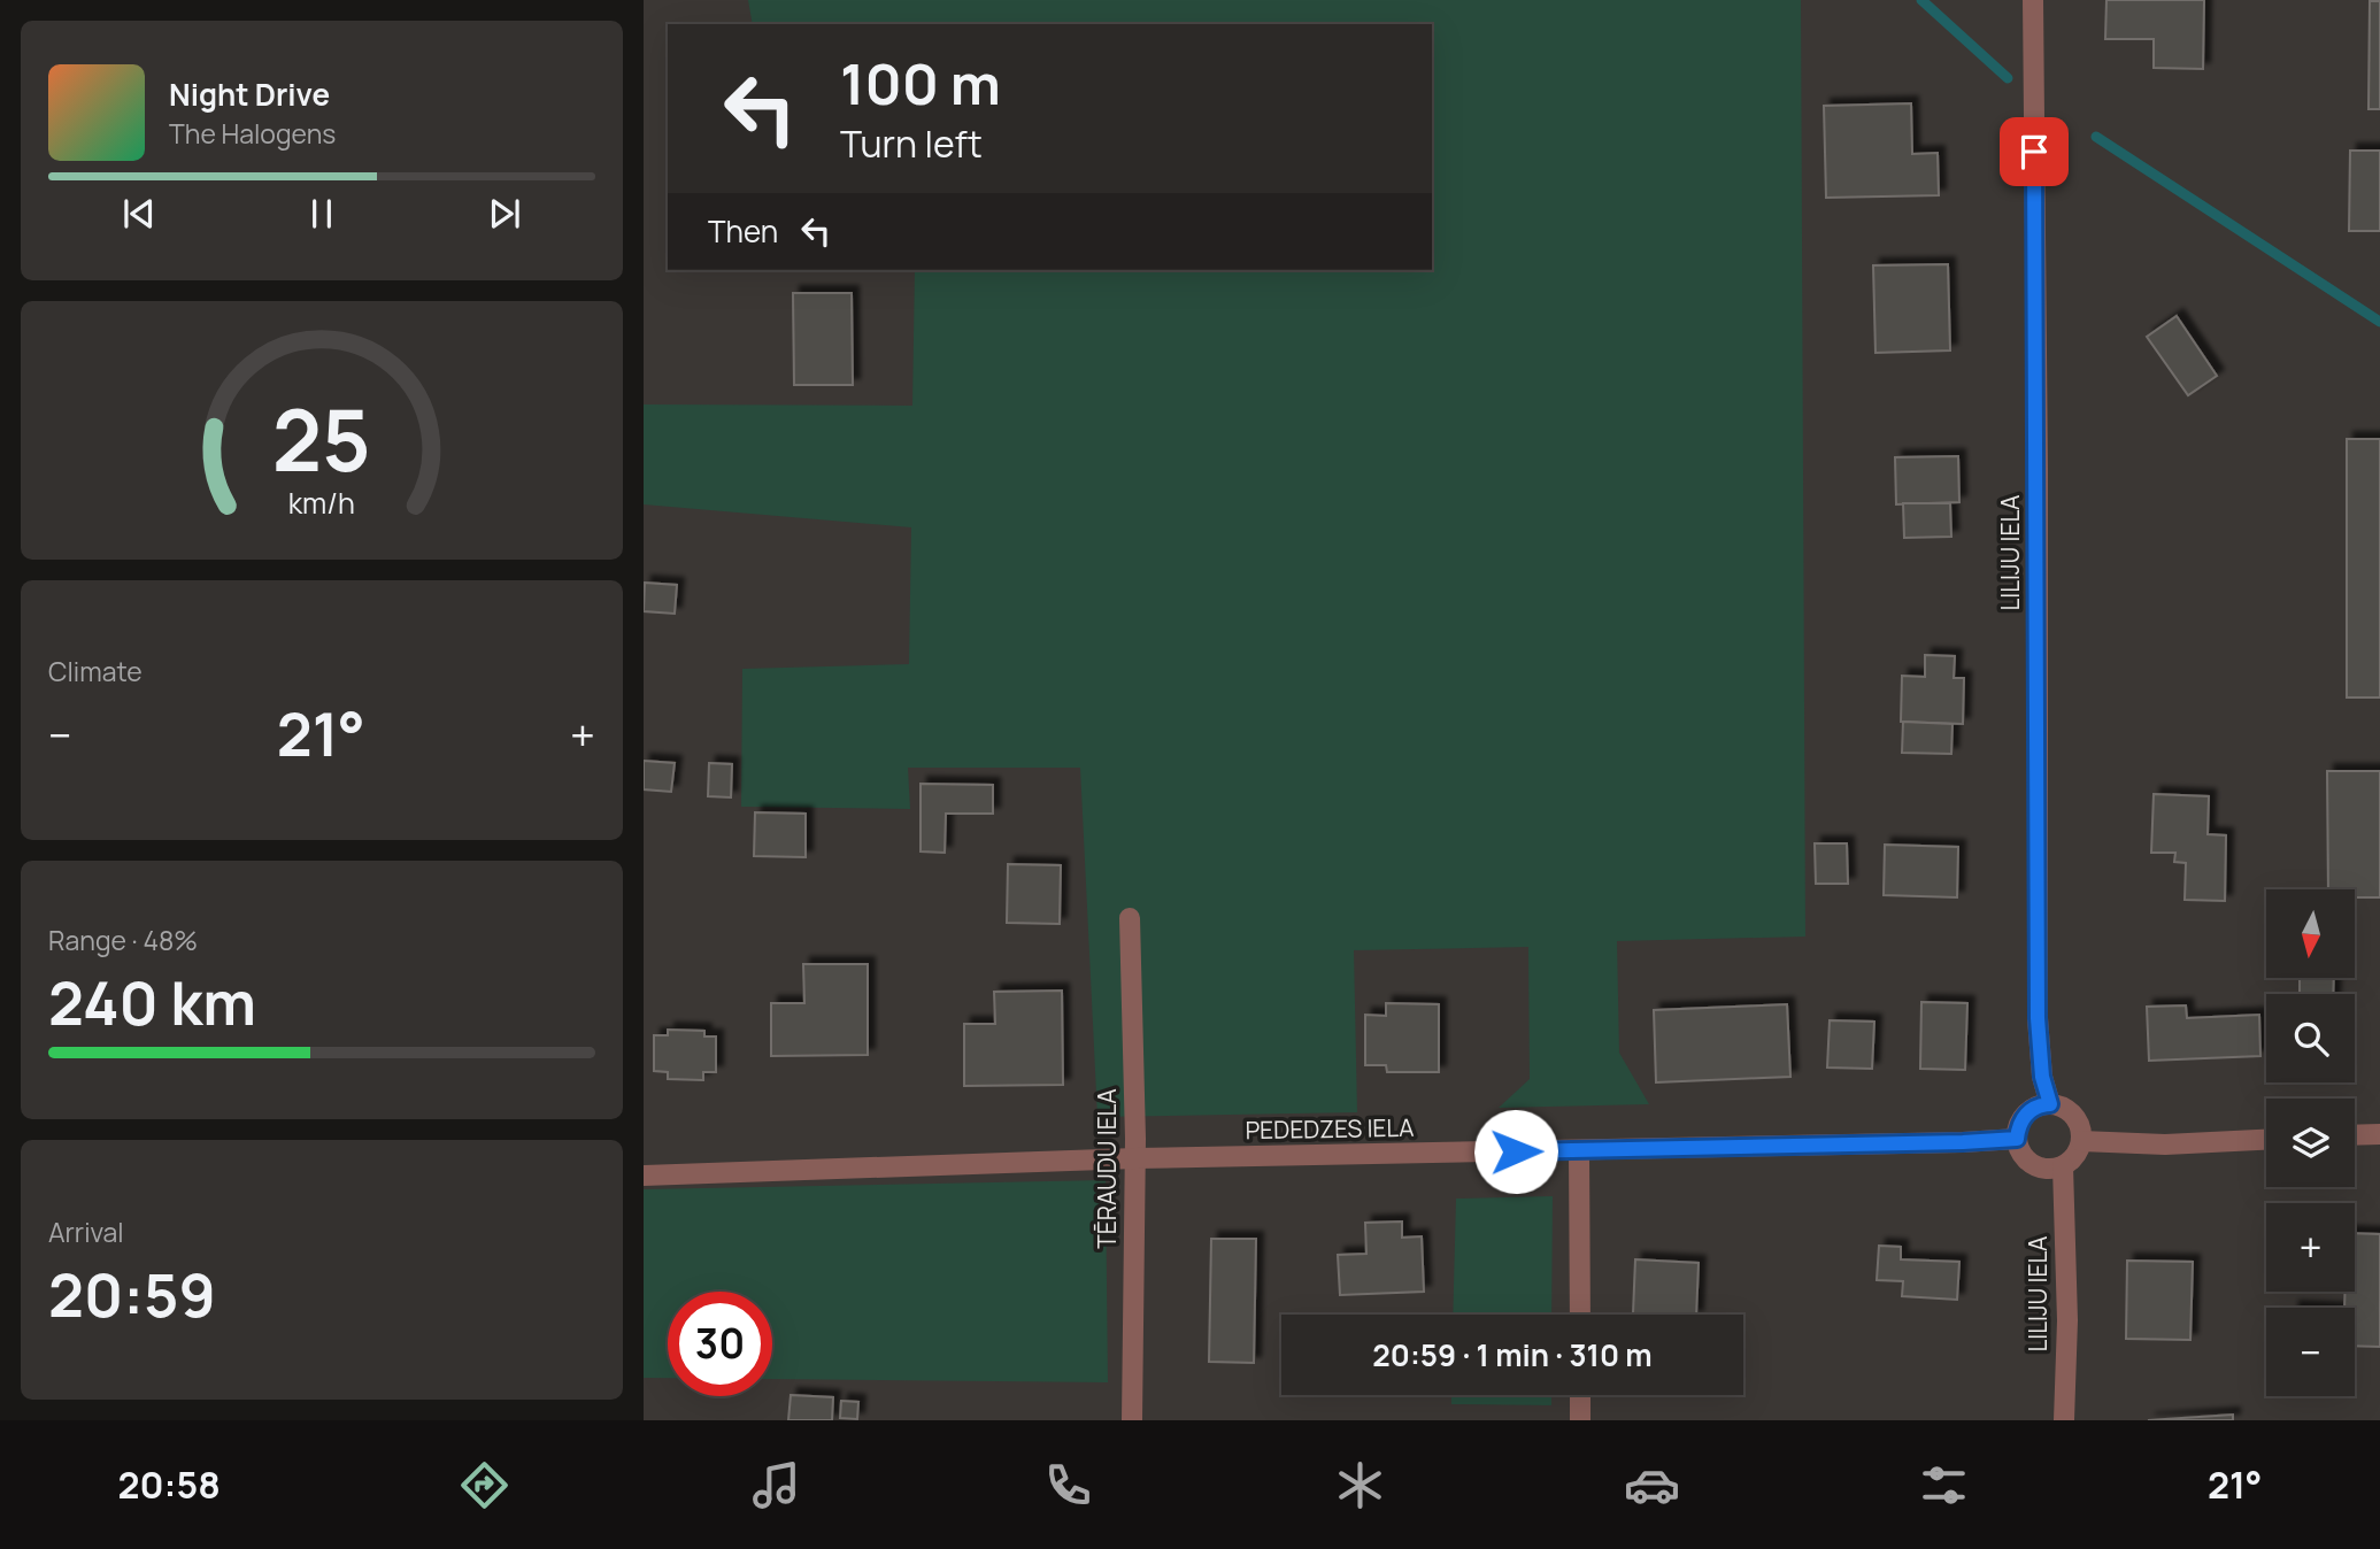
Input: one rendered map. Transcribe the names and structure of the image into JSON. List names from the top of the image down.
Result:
{
  "streets": {
    "street": ["LILIJU IELA", "PEDEDZES IELA", "TĒRAUDU IELA"]
  },
  "crossings": [
    ["LILIJU IELA", "PEDEDZES IELA"],
    ["PEDEDZES IELA", "TĒRAUDU IELA"]
  ],
  "north": "bottom",
  "page": {
    "turn": ["100 m", "Turn left"],
    "song": ["Night Drive", "The Halogens"],
    "then": "Then",
    "tile": [
      "Climate",
      ["Range · 48%", "240 km"],
      ["Arrival", "20:59"]
    ],
    "heat": ["−", "21°", "+"],
    "map_buttons": ["+", "−"],
    "limit": "30",
    "trip": "20:59 · 1 min · 310 m",
    "tabs": ["20:58", "21°"],
    "gauge": ["25", "km/h"]
  }
}
